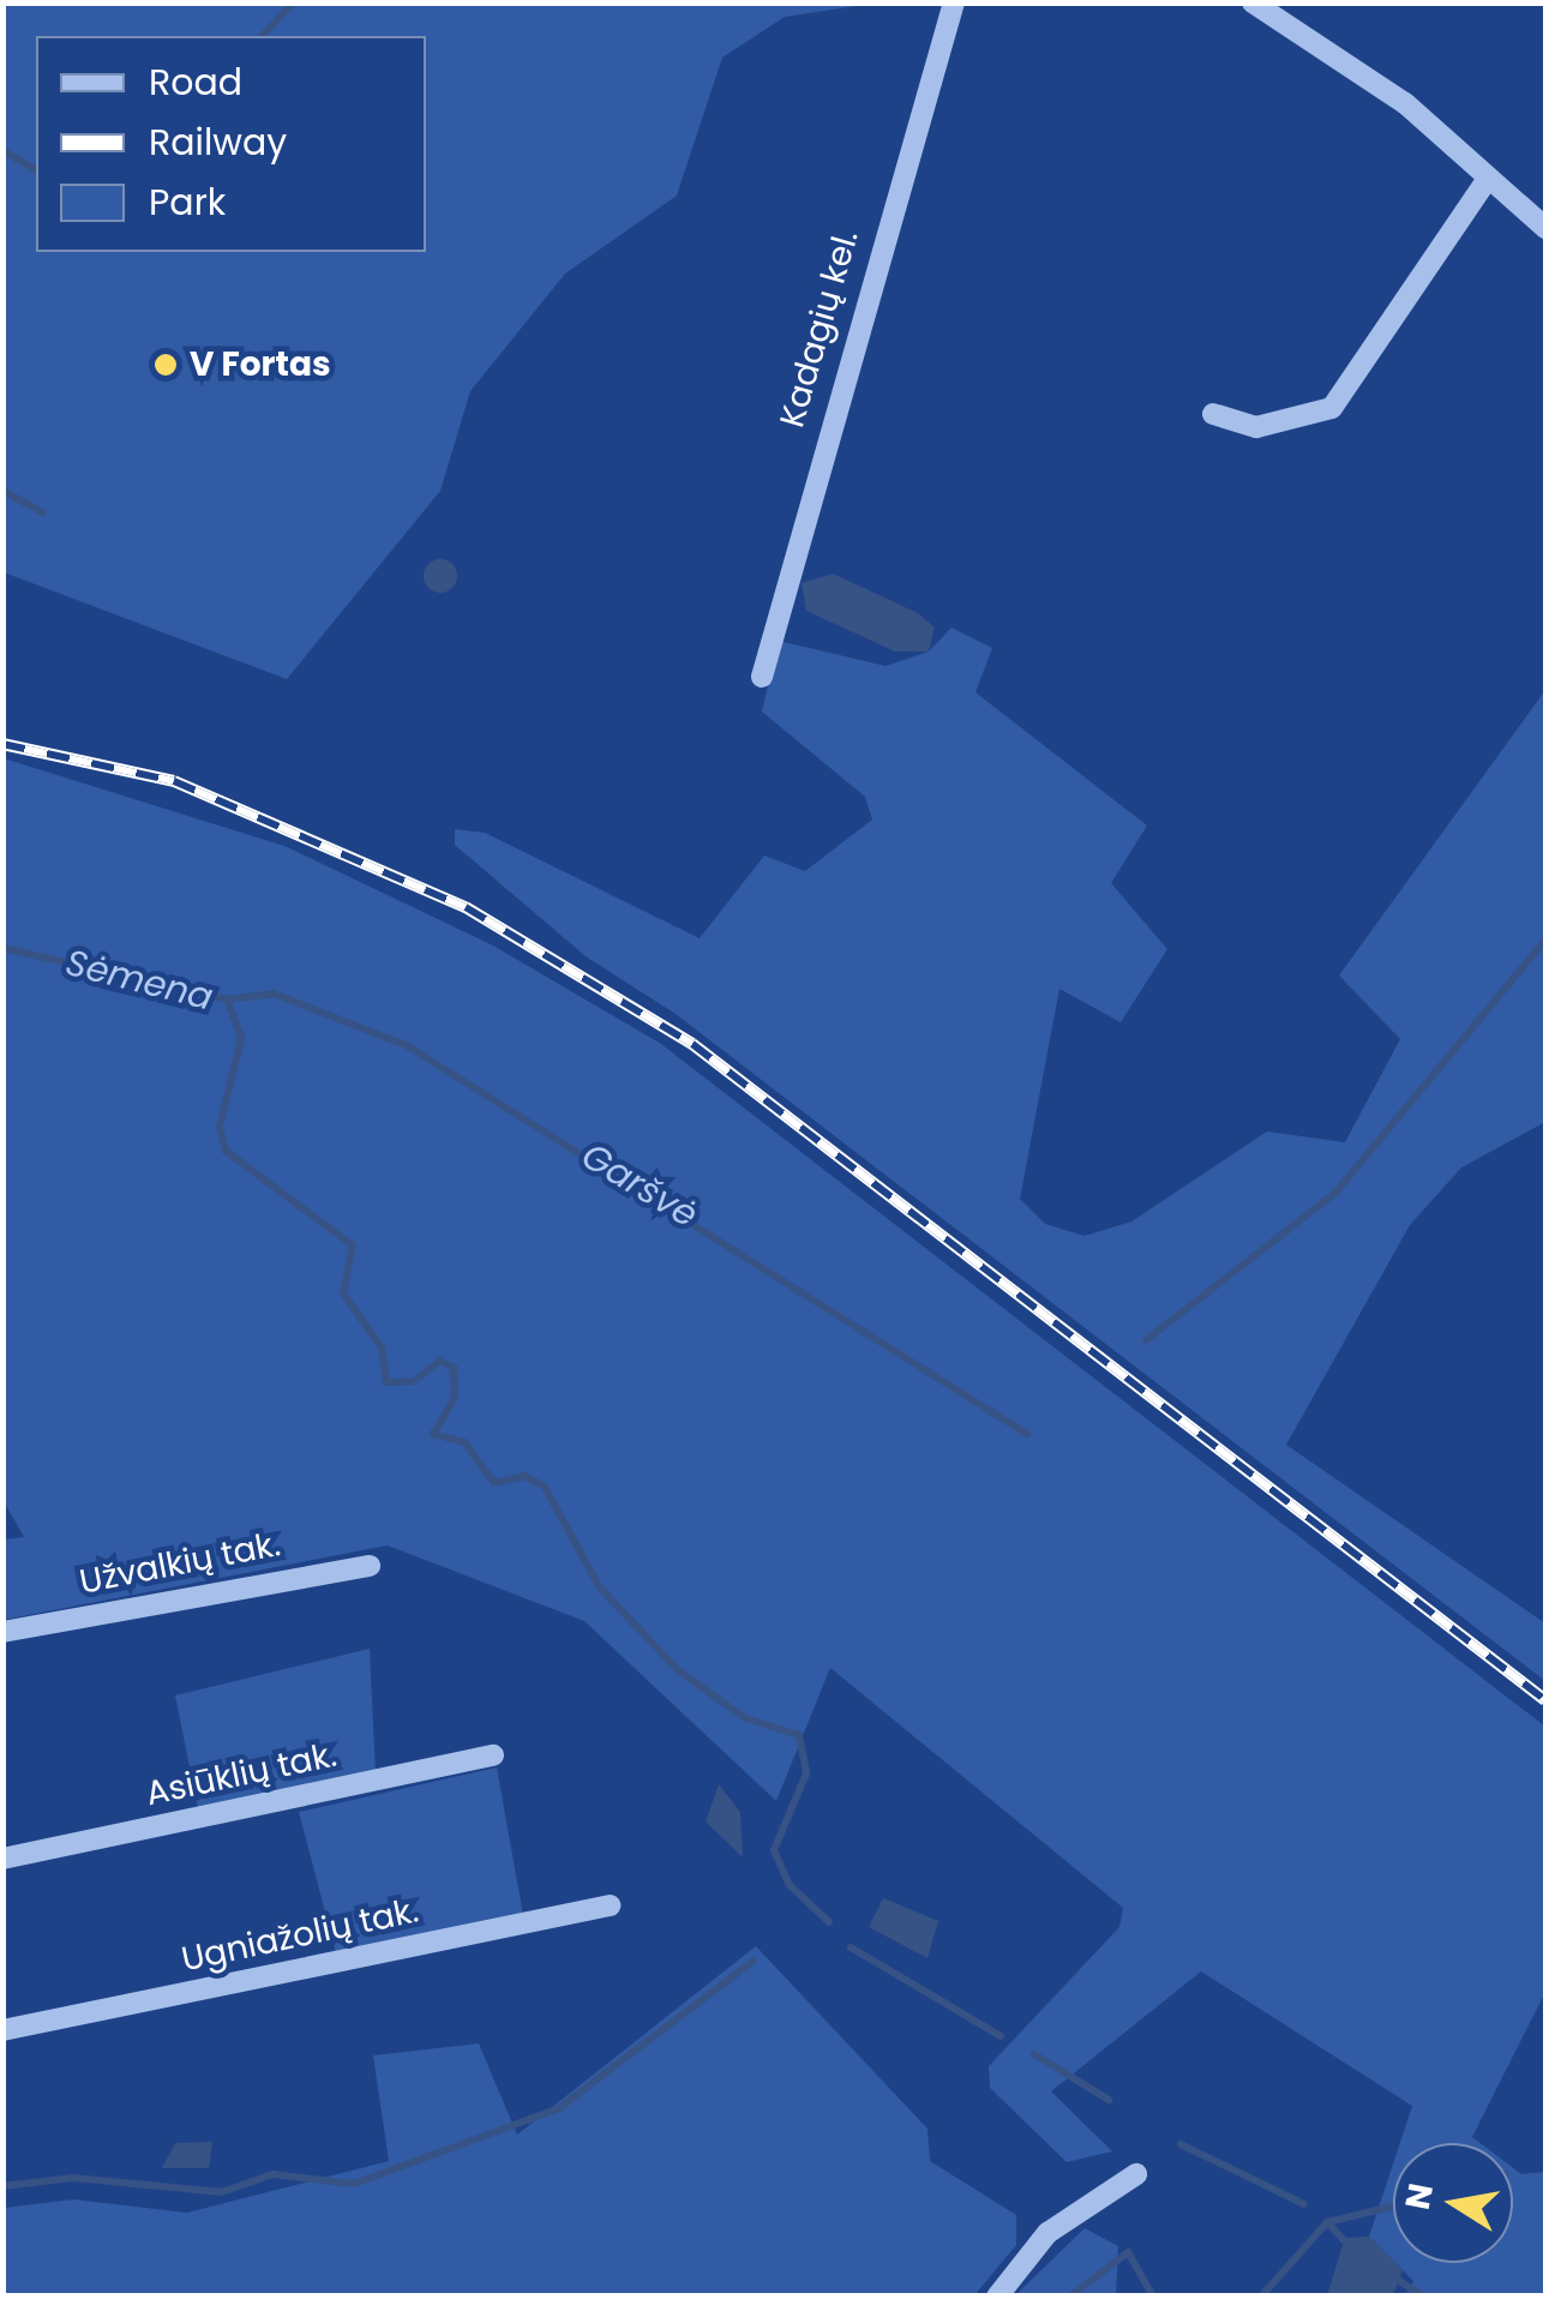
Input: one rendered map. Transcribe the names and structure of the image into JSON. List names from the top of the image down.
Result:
{
  "streets": {
    "street": [
      "Kadagių kel.",
      "Užvalkių tak.",
      "Asiūklių tak.",
      "Ugniažolių tak."
    ]
  },
  "water": ["Sėmena", "Garšvė"],
  "places": ["V Fortas"],
  "legend": ["Road", "Railway", "Park"],
  "north": "left"
}
